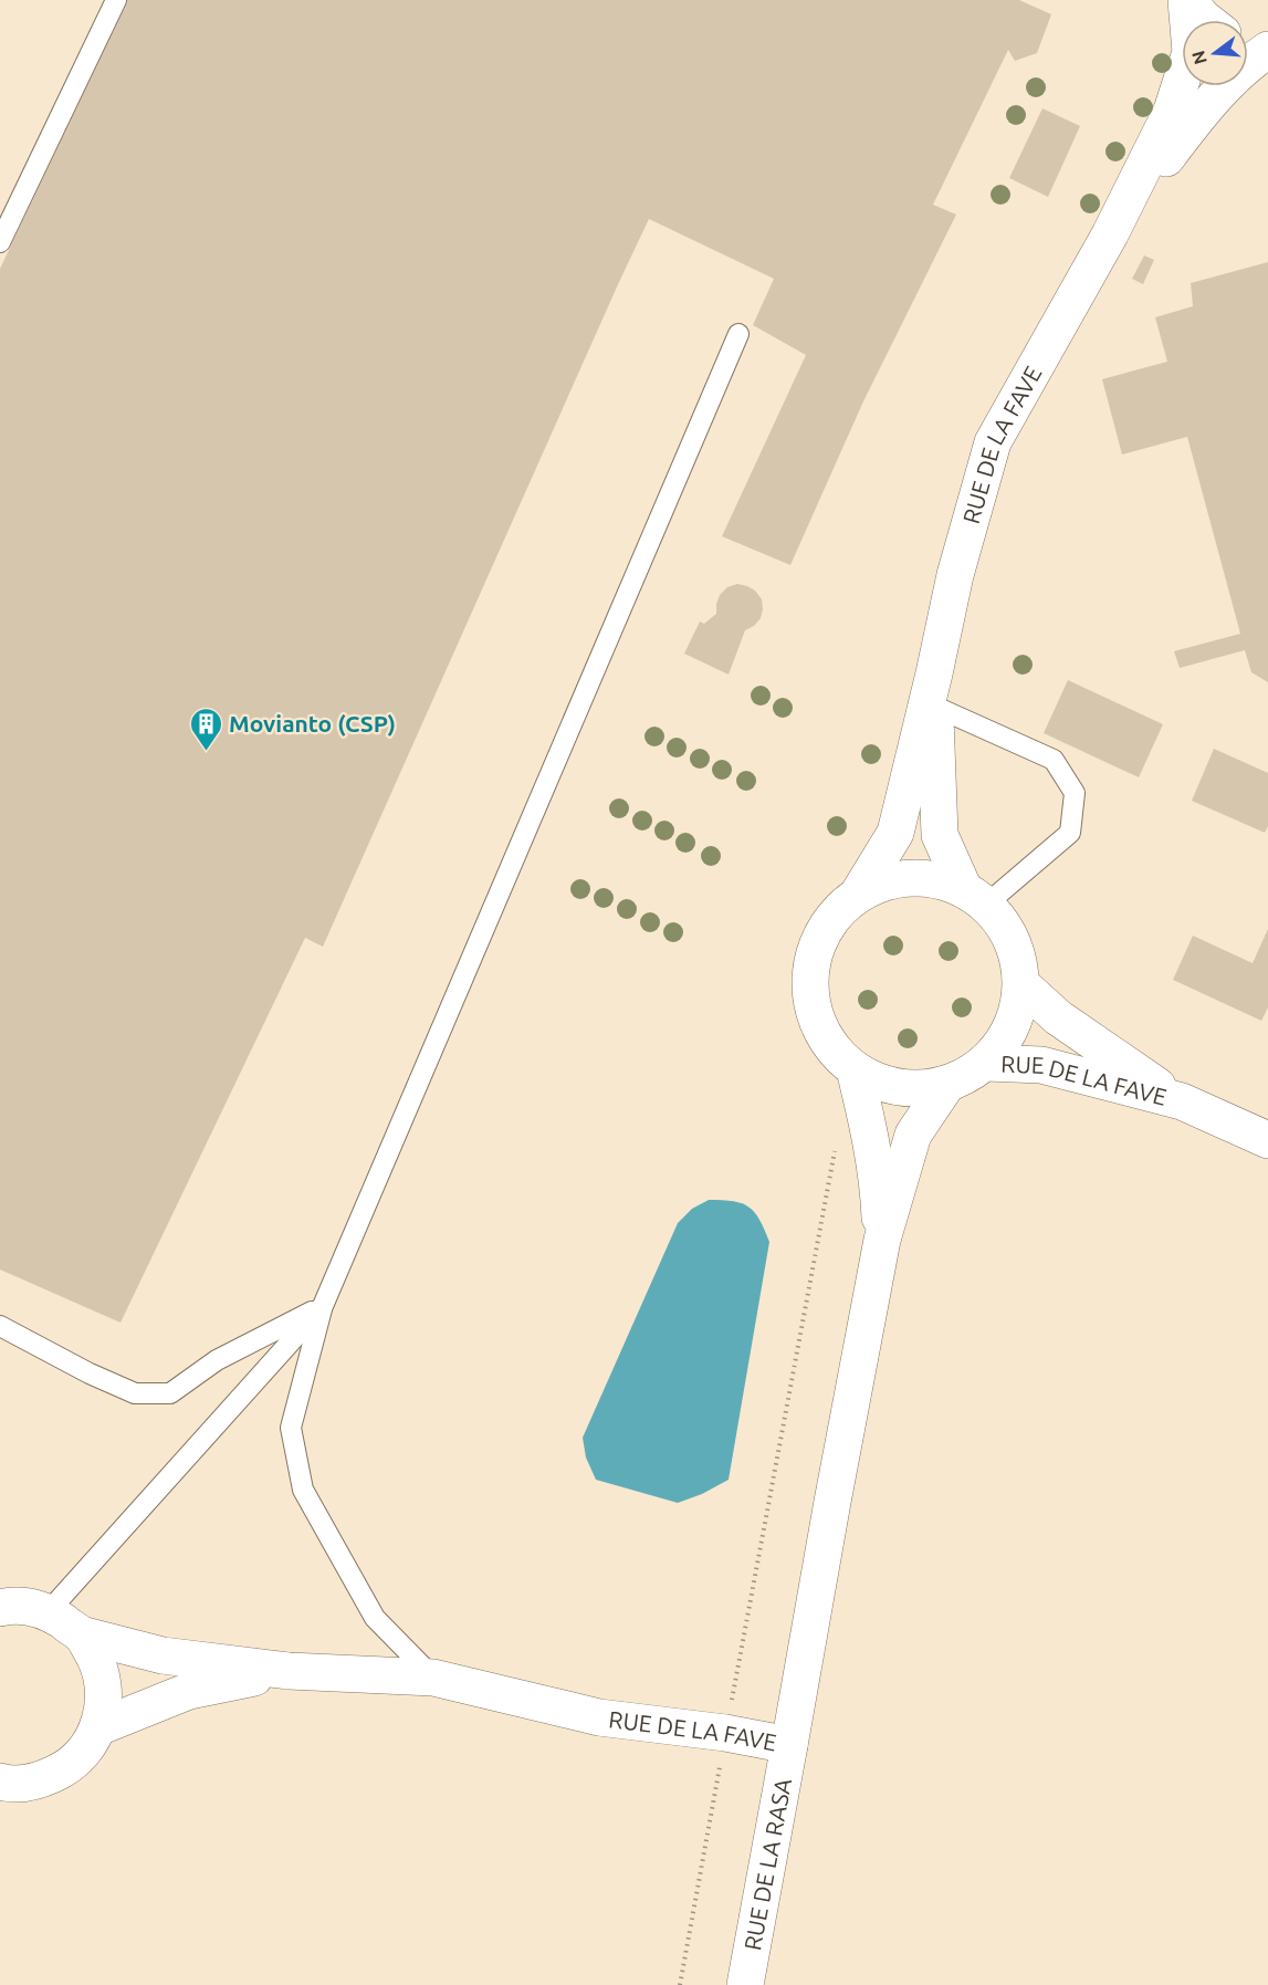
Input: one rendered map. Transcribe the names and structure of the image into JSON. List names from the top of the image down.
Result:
{
  "streets": {
    "main road": ["RUE DE LA FAVE", "RUE DE LA RASA"]
  },
  "crossings": [
    ["RUE DE LA FAVE", "RUE DE LA RASA"]
  ],
  "places": {
    "building": ["Movianto (CSP)"]
  },
  "north": "left"
}
